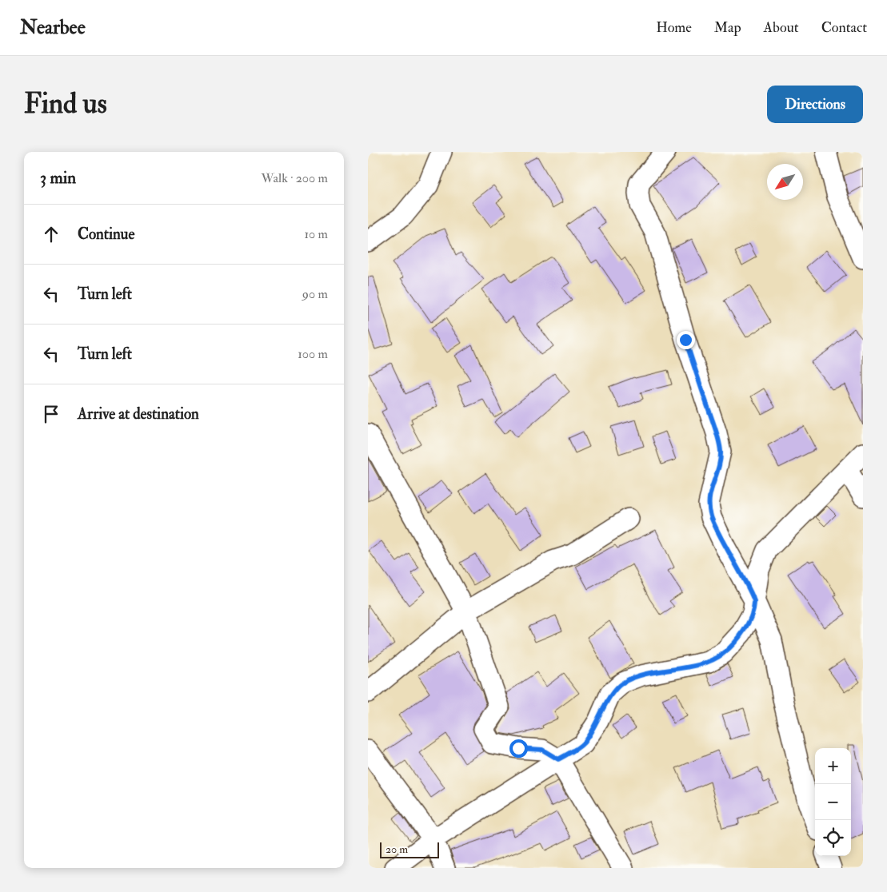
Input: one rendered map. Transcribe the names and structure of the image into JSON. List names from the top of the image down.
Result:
{
  "scale_bar": "20 m",
  "north": "bottom left",
  "page": {
    "header": "Nearbee",
    "nav": [
      "Home",
      "Map",
      "About",
      "Contact"
    ],
    "buttons": "Directions",
    "title": "Find us",
    "heading": ["3 min", "Walk · 200 m"],
    "list": [
      ["Continue", "10 m"],
      ["Turn left", "90 m"],
      ["Turn left", "100 m"],
      "Arrive at destination"
    ],
    "map_buttons": ["+", "−"],
    "scale": "20 m"
  }
}
